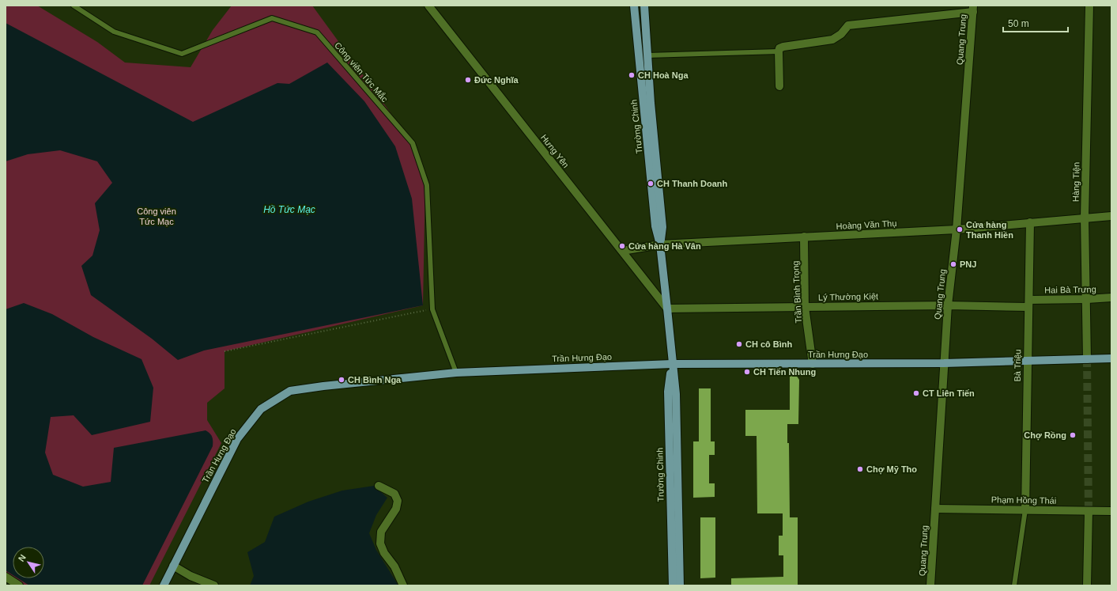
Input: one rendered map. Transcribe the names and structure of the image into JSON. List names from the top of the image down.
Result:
{
  "streets": {
    "main road": ["Trường Chinh", "Trần Hưng Đạo"],
    "street": [
      "Quang Trung",
      "Hưng Yên",
      "Hàng Tiện",
      "Hoàng Văn Thụ",
      "Hai Bà Trưng",
      "Trần Bình Trọng",
      "Lý Thường Kiệt",
      "Bà Triệu",
      "Phạm Hồng Thái"
    ],
    "lane": ["Công viên Tức Mắc"]
  },
  "crossings": [
    ["Quang Trung", "Hoàng Văn Thụ"],
    ["Quang Trung", "Lý Thường Kiệt"],
    ["Quang Trung", "Trần Hưng Đạo"],
    ["Quang Trung", "Phạm Hồng Thái"],
    ["Công viên Tức Mắc", "Trần Hưng Đạo"],
    ["Trường Chinh", "Hưng Yên"],
    ["Trường Chinh", "Hoàng Văn Thụ"],
    ["Trường Chinh", "Lý Thường Kiệt"],
    ["Trường Chinh", "Trần Hưng Đạo"],
    ["Hưng Yên", "Hoàng Văn Thụ"],
    ["Hưng Yên", "Lý Thường Kiệt"],
    ["Hàng Tiện", "Hoàng Văn Thụ"],
    ["Hàng Tiện", "Hai Bà Trưng"],
    ["Hàng Tiện", "Trần Hưng Đạo"],
    ["Hoàng Văn Thụ", "Trần Bình Trọng"],
    ["Hoàng Văn Thụ", "Bà Triệu"],
    ["Hai Bà Trưng", "Lý Thường Kiệt"],
    ["Hai Bà Trưng", "Bà Triệu"],
    ["Trần Bình Trọng", "Lý Thường Kiệt"],
    ["Trần Bình Trọng", "Trần Hưng Đạo"],
    ["Lý Thường Kiệt", "Bà Triệu"],
    ["Trần Hưng Đạo", "Bà Triệu"],
    ["Bà Triệu", "Phạm Hồng Thái"]
  ],
  "water": ["Hồ Tức Mạc"],
  "parks": ["Công viên Tức Mạc"],
  "places": [
    "CH Hoà Nga",
    "Đức Nghĩa",
    "CH Thanh Doanh",
    "Cửa hàng Thanh Hiền",
    "Cửa hàng Hà Vân",
    "PNJ",
    "CH cô Bình",
    "CH Tiến Nhung",
    "CH Bình Nga",
    "CT Liên Tiến",
    "Chợ Rồng",
    "Chợ Mỹ Tho"
  ],
  "scale_bar": "50 m",
  "north": "top left"
}
